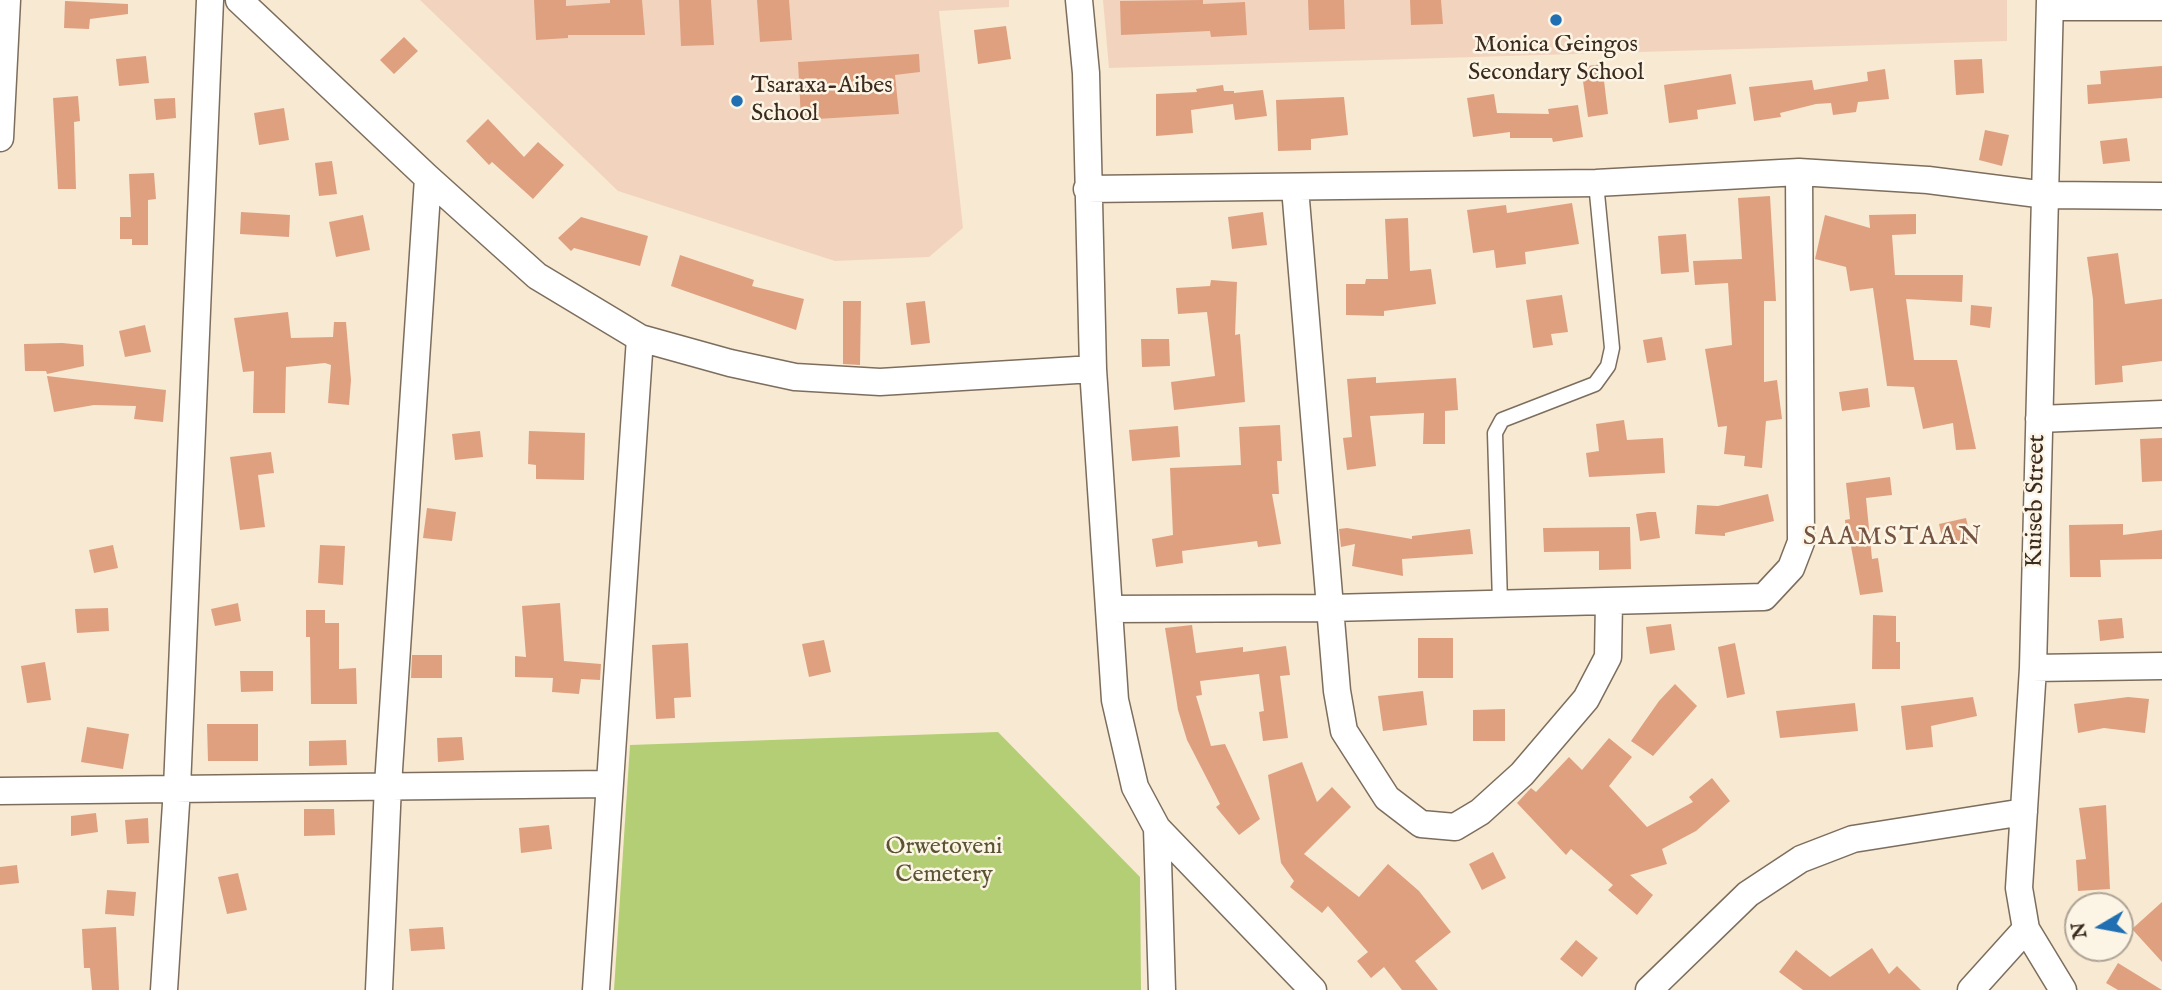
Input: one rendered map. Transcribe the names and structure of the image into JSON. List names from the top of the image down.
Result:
{
  "streets": {
    "street": ["Kuiseb Street"]
  },
  "districts": ["SAAMSTAAN"],
  "parks": ["Orwetoveni Cemetery"],
  "places": ["Monica Geingos Secondary School", "Tsaraxa-Aibes School"],
  "north": "left"
}
